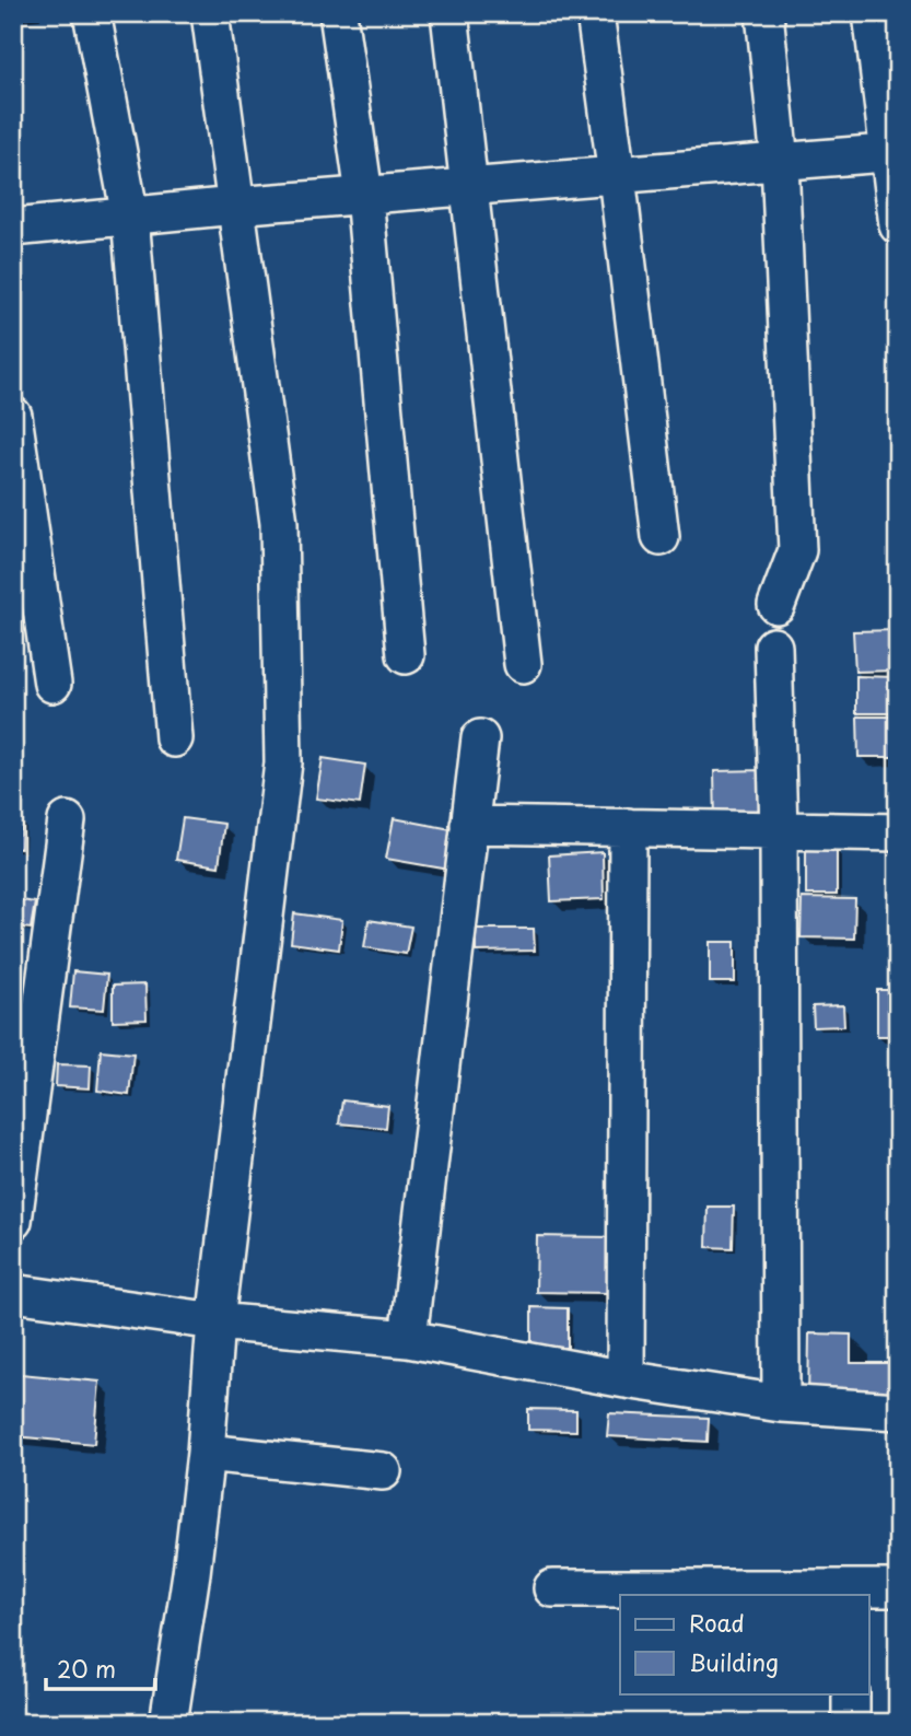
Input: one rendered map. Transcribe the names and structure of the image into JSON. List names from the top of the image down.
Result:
{
  "legend": ["Road", "Building"],
  "scale_bar": "20 m"
}
